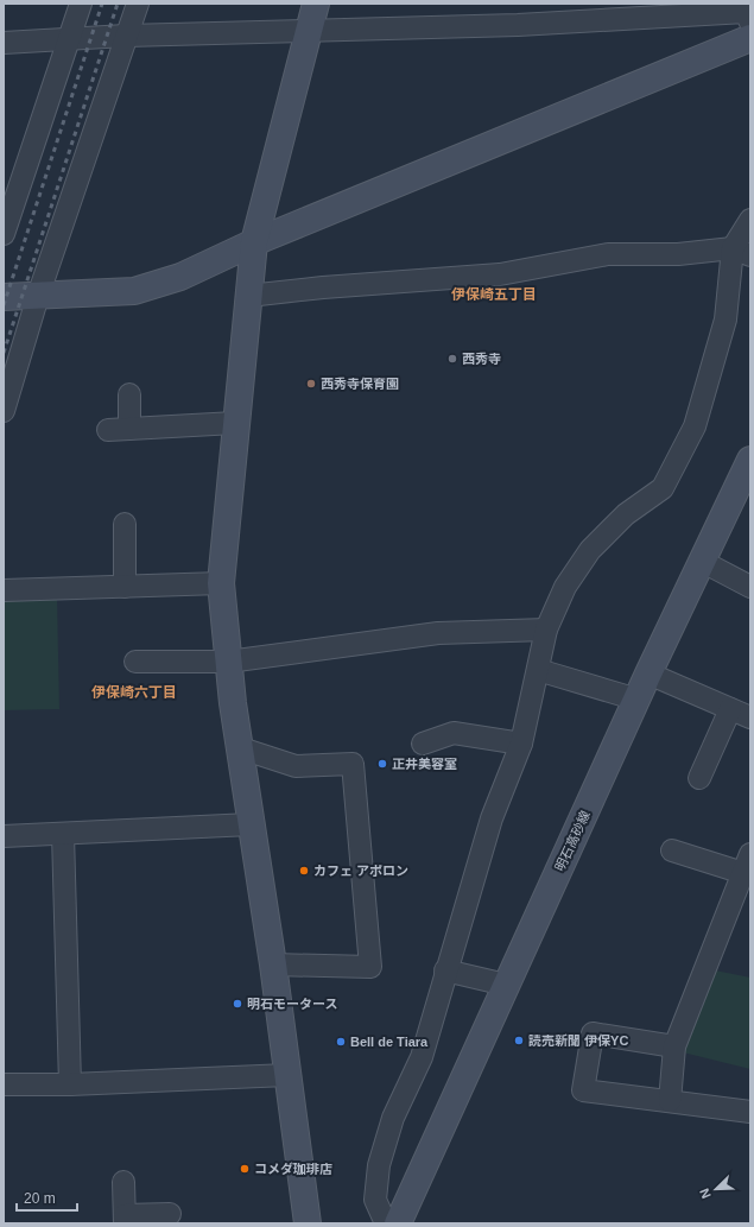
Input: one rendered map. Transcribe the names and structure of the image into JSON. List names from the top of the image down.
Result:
{
  "streets": {
    "street": ["明石高砂線"]
  },
  "districts": ["伊保崎五丁目", "伊保崎六丁目"],
  "places": [
    "西秀寺",
    "西秀寺保育園",
    "正井美容室",
    "カフェ アポロン",
    "明石モータース",
    "読売新聞 伊保YC",
    "Bell de Tiara",
    "コメダ珈琲店"
  ],
  "scale_bar": "20 m",
  "north": "bottom left"
}
